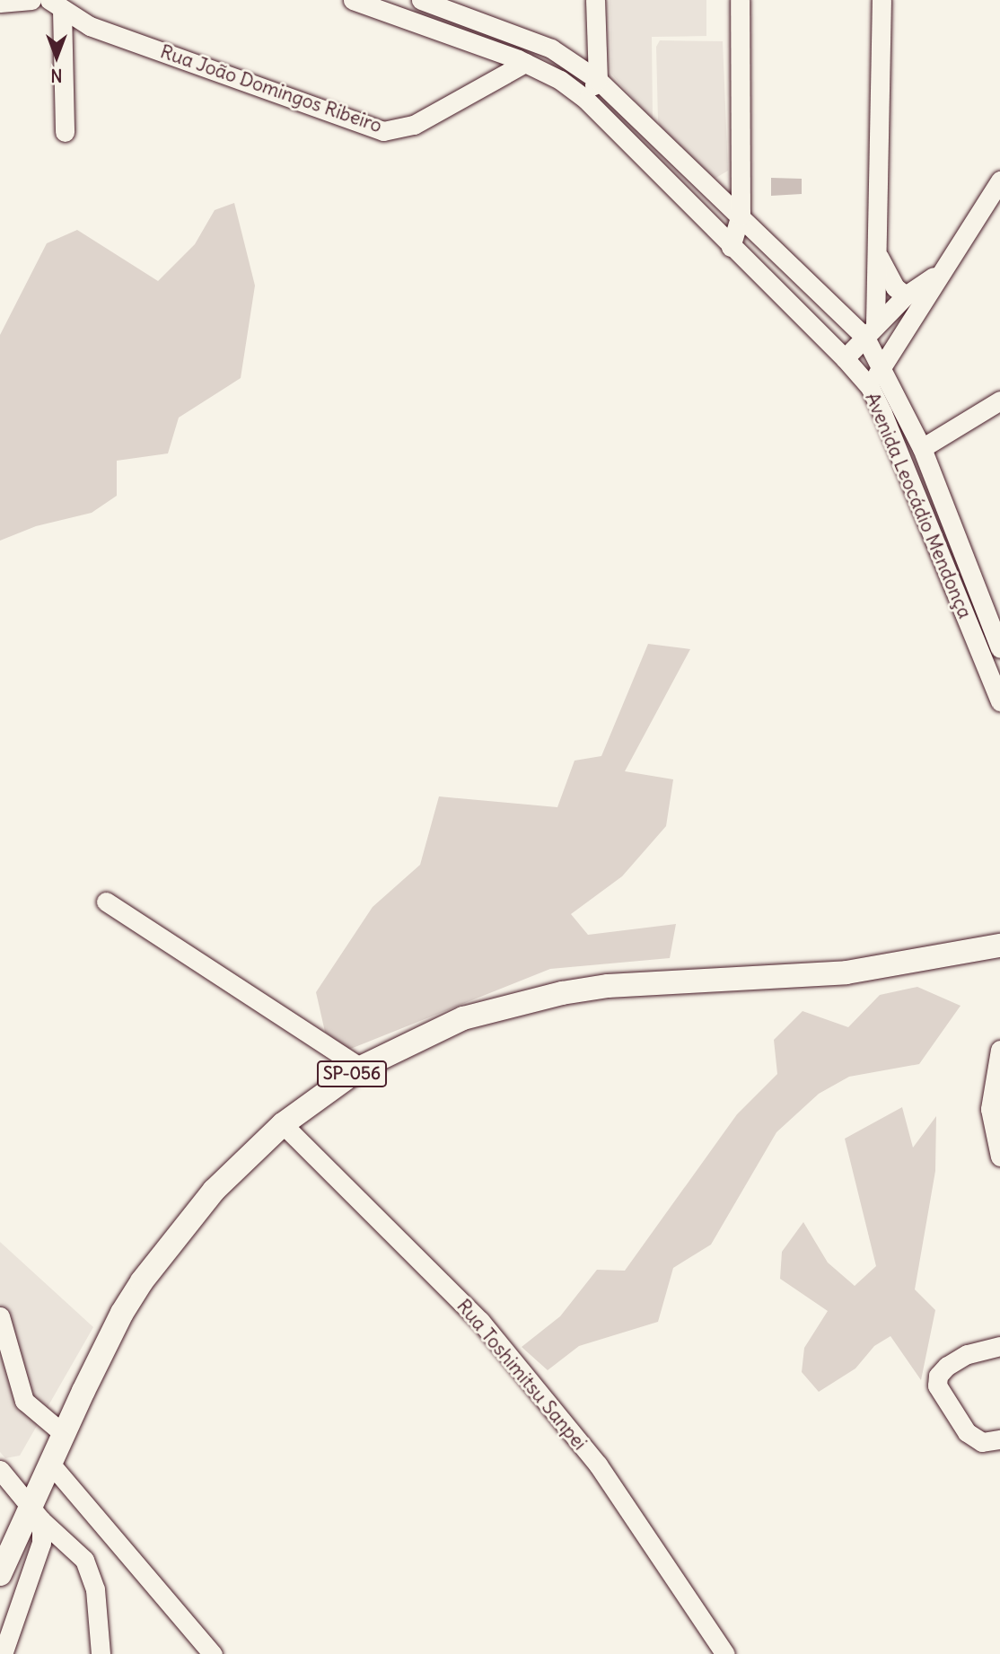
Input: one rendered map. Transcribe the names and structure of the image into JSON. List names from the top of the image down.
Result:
{
  "streets": {
    "main road": ["SP-056"],
    "street": ["Rua João Domingos Ribeiro", "Avenida Leocádio Mendonça", "Rua Toshimitsu Sanpei"]
  },
  "crossings": [
    ["Rua João Domingos Ribeiro", "Avenida Leocádio Mendonça"],
    ["SP-056", "Rua Toshimitsu Sanpei"]
  ],
  "north": "bottom"
}
